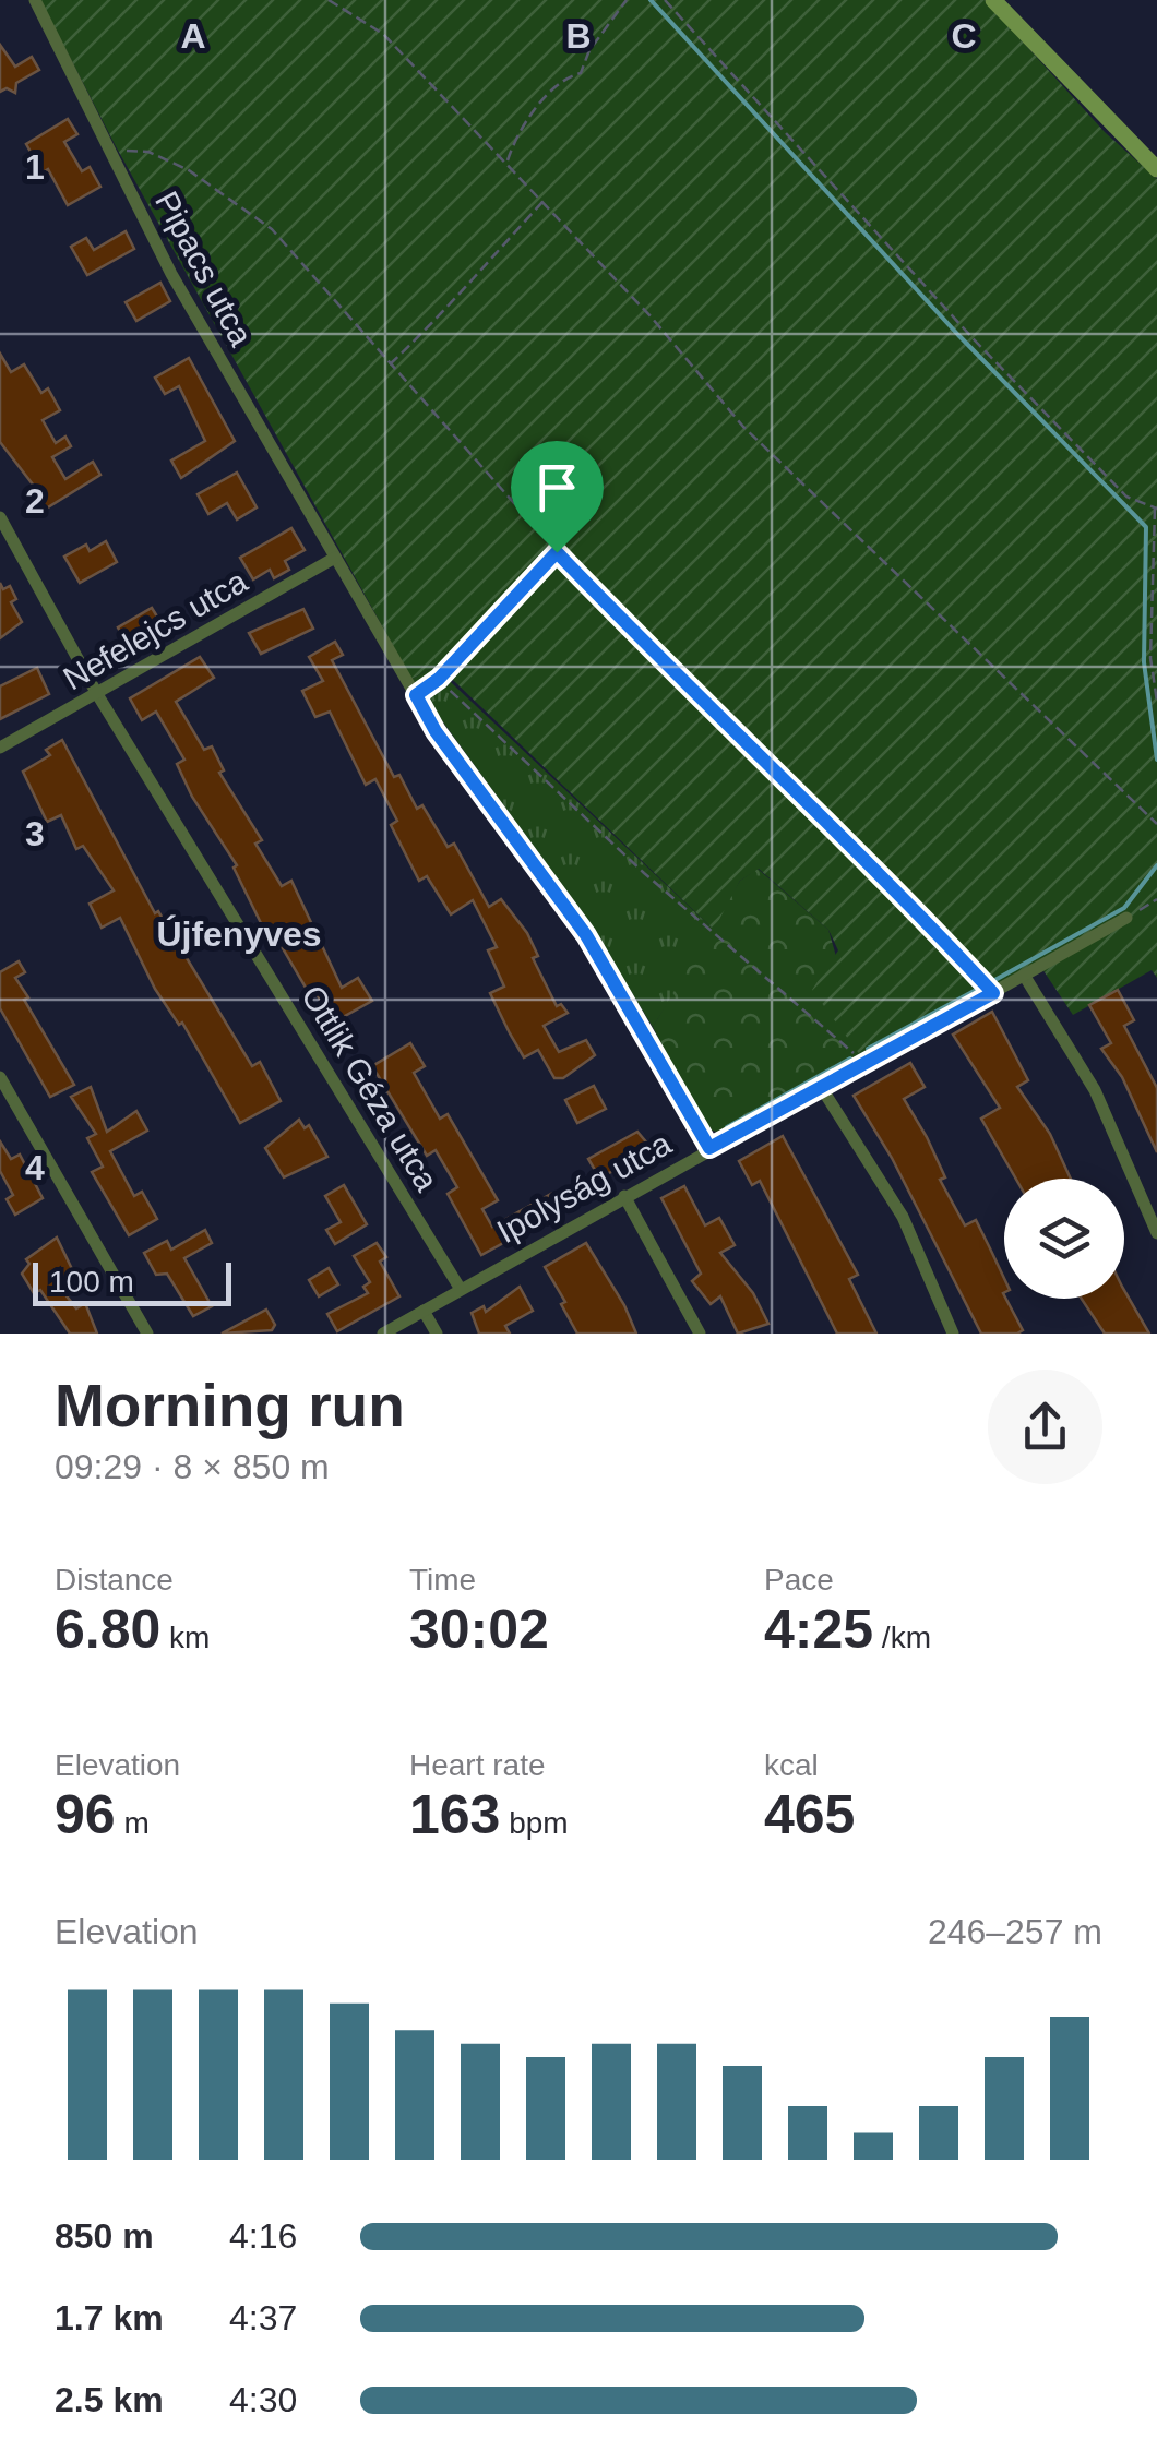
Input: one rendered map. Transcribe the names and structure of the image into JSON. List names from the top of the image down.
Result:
{
  "streets": {
    "street": [
      "Pipacs utca",
      "Nefelejcs utca",
      "Ottlik Géza utca",
      "Ipolyság utca"
    ]
  },
  "crossings": [
    ["Pipacs utca", "Nefelejcs utca"],
    ["Pipacs utca", "Ipolyság utca"],
    ["Nefelejcs utca", "Ottlik Géza utca"],
    ["Ottlik Géza utca", "Ipolyság utca"]
  ],
  "districts": ["Újfenyves"],
  "scale_bar": "100 m",
  "page": {
    "scale": "100 m",
    "heading": ["Morning run", "09:29 · 8 × 850 m"],
    "stats": [
      ["Distance", "6.80 km"],
      ["Time", "30:02"],
      ["Pace", "4:25 /km"],
      ["Elevation", "96 m"],
      ["Heart rate", "163 bpm"],
      ["kcal", "465"]
    ],
    "chart": ["Elevation", "246–257 m"],
    "list": [
      {
        "name": "850 m",
        "note": "4:16"
      },
      {
        "name": "1.7 km",
        "note": "4:37"
      },
      {
        "name": "2.5 km",
        "note": "4:30"
      }
    ]
  },
  "grid": {
    "columns": ["A", "B", "C"],
    "rows": [
      "1",
      "2",
      "3",
      "4"
    ]
  }
}
